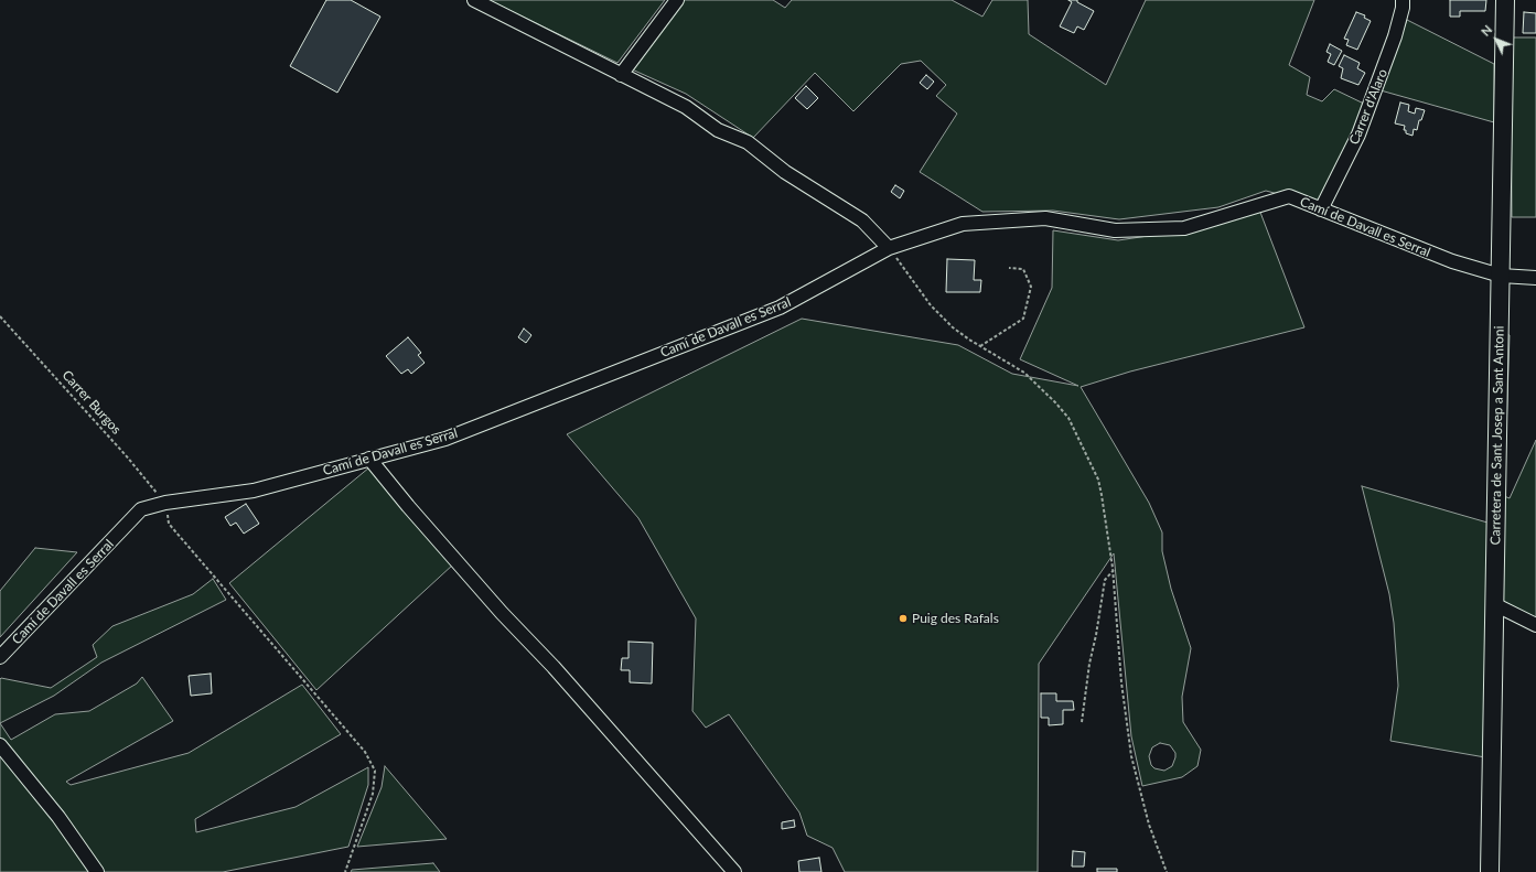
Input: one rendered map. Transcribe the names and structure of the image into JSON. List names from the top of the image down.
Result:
{
  "streets": {
    "main road": ["Carretera de Sant Josep a Sant Antoni"],
    "street": ["Carrer d'Alaro", "Camí de Davall es Serral"],
    "path": ["Carrer Burgos"]
  },
  "crossings": [
    ["Carrer d'Alaro", "Camí de Davall es Serral"],
    ["Camí de Davall es Serral", "Carrer Burgos"],
    ["Camí de Davall es Serral", "Carretera de Sant Josep a Sant Antoni"]
  ],
  "places": ["Puig des Rafals"],
  "north": "top left"
}
